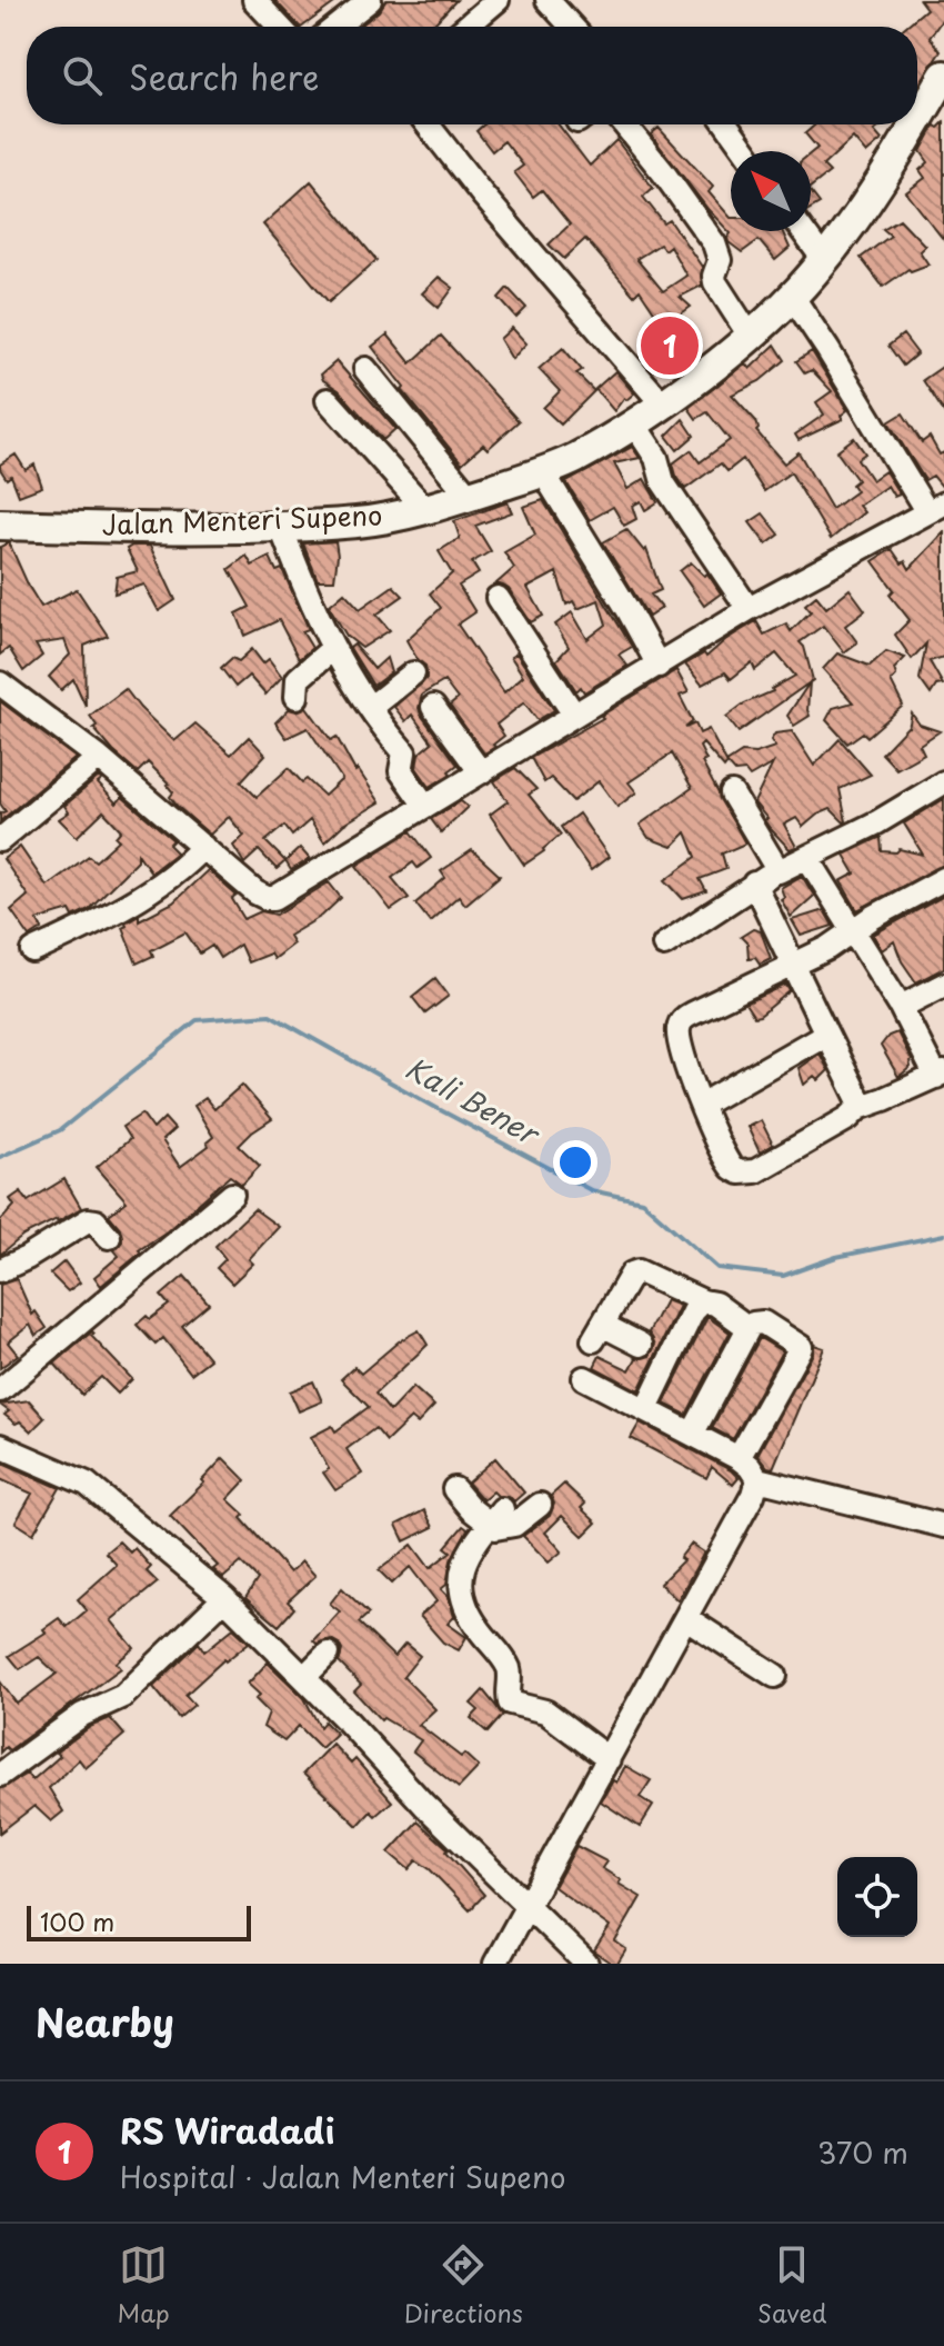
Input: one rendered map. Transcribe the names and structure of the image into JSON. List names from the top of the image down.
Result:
{
  "streets": {
    "main road": ["Jalan Menteri Supeno"]
  },
  "water": ["Kali Bener"],
  "scale_bar": "100 m",
  "north": "top left",
  "page": {
    "search": "Search here",
    "pins": "1",
    "scale": "100 m",
    "heading": "Nearby",
    "list": [
      {
        "mark": "1",
        "name": "RS Wiradadi",
        "note": "Hospital · Jalan Menteri Supeno",
        "value": "370 m"
      }
    ],
    "nav": ["Map", "Directions", "Saved"]
  }
}
